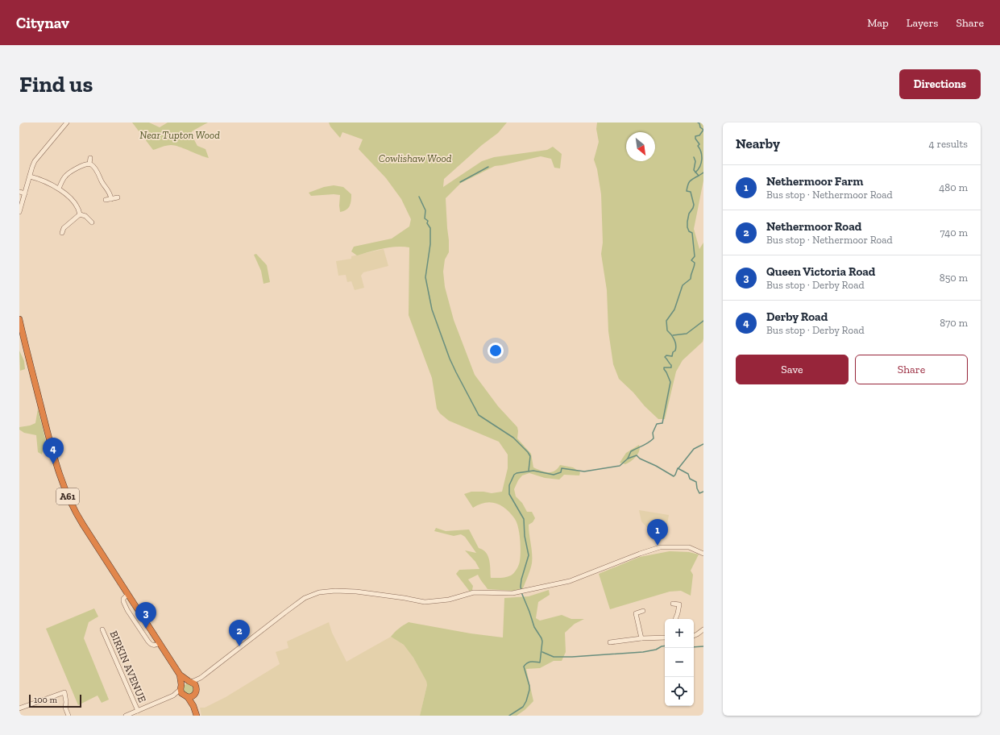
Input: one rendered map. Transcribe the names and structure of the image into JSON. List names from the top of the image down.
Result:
{
  "streets": {
    "highway": ["A61"],
    "street": ["BIRKIN AVENUE"]
  },
  "parks": ["Near Tupton Wood", "Cowlishaw Wood"],
  "scale_bar": "100 m",
  "north": "bottom right",
  "page": {
    "header": "Citynav",
    "nav": ["Map", "Layers", "Share"],
    "buttons": [
      "Directions",
      ["Save", "Share"]
    ],
    "title": "Find us",
    "heading": ["Nearby", "4 results"],
    "list": [
      {
        "mark": "1",
        "name": "Nethermoor Farm",
        "note": "Bus stop · Nethermoor Road",
        "value": "480 m"
      },
      {
        "mark": "2",
        "name": "Nethermoor Road",
        "note": "Bus stop · Nethermoor Road",
        "value": "740 m"
      },
      {
        "mark": "3",
        "name": "Queen Victoria Road",
        "note": "Bus stop · Derby Road",
        "value": "850 m"
      },
      {
        "mark": "4",
        "name": "Derby Road",
        "note": "Bus stop · Derby Road",
        "value": "870 m"
      }
    ],
    "pins": [
      "4",
      "1",
      "3",
      "2"
    ],
    "map_buttons": ["+", "−"],
    "scale": "100 m"
  }
}
